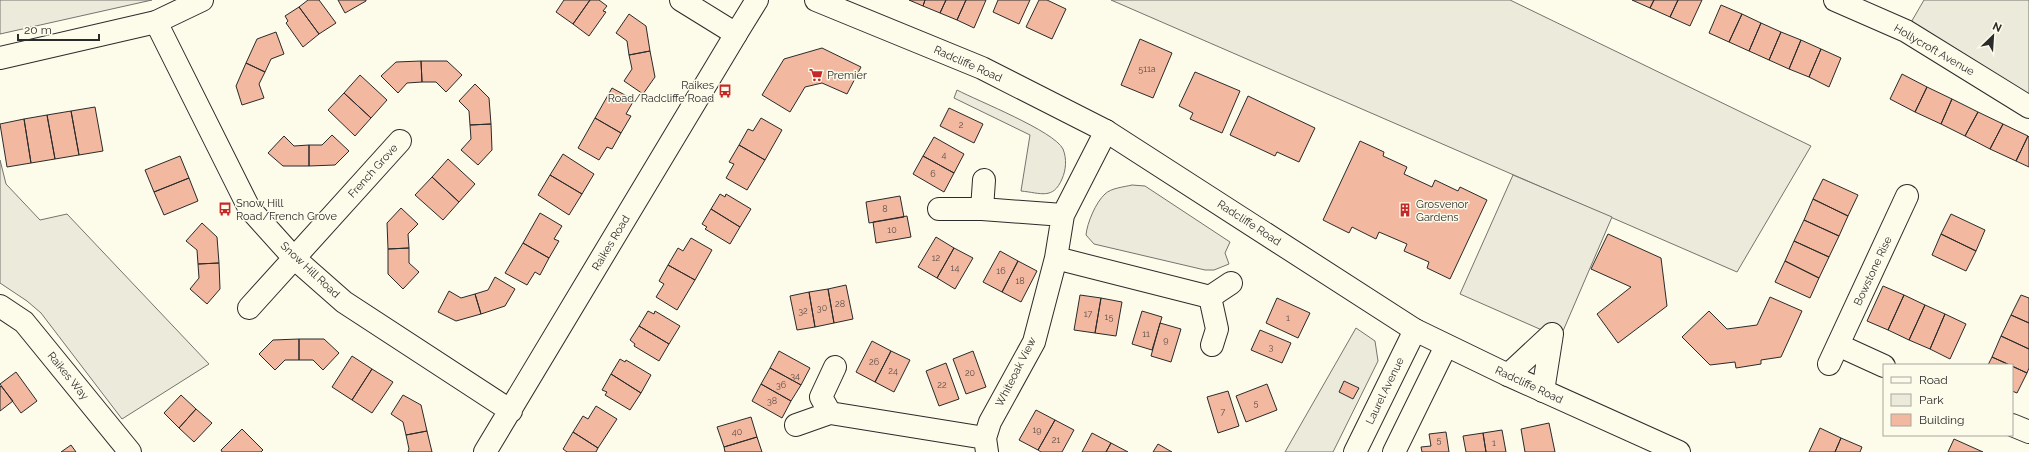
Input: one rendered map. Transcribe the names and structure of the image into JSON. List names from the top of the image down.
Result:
{
  "streets": {
    "street": [
      "Hollycroft Avenue",
      "Radcliffe Road",
      "French Grove",
      "Raikes Road",
      "Snow Hill Road",
      "Bowstone Rise",
      "Whiteoak View",
      "Raikes Way",
      "Laurel Avenue"
    ]
  },
  "crossings": [
    ["Radcliffe Road", "Whiteoak View"],
    ["Radcliffe Road", "Laurel Avenue"],
    ["French Grove", "Snow Hill Road"],
    ["Raikes Road", "Snow Hill Road"]
  ],
  "places": {
    "supermarket": ["Premier"],
    "bus stop": ["Raikes Road/Radcliffe Road", "Snow Hill Road/French Grove"],
    "building": ["Grosvenor Gardens"]
  },
  "house_numbers": [
    "511a",
    "2",
    "4",
    "6",
    "8",
    "10",
    "12",
    "14",
    "16",
    "18",
    "28",
    "30",
    "32",
    "17",
    "15",
    "1",
    "11",
    "9",
    "3",
    "26",
    "24",
    "20",
    "34",
    "36",
    "22",
    "38",
    "5",
    "7",
    "19",
    "40",
    "21",
    "5",
    "1"
  ],
  "legend": ["Road", "Park", "Building"],
  "scale_bar": "20 m",
  "north": "top right"
}
